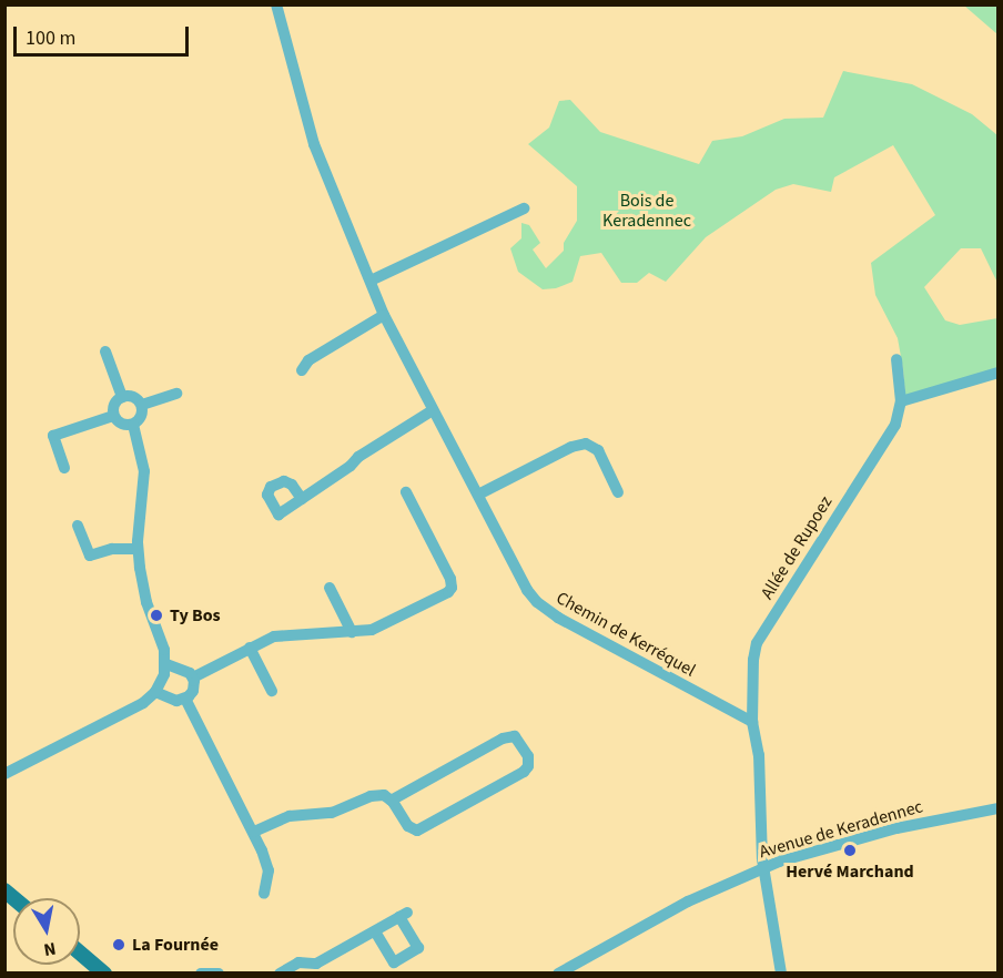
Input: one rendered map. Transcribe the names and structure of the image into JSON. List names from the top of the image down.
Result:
{
  "streets": {
    "street": ["Allée de Rupoez", "Chemin de Kerréquel", "Avenue de Keradennec"]
  },
  "crossings": [
    ["Allée de Rupoez", "Chemin de Kerréquel"]
  ],
  "parks": ["Bois de Keradennec"],
  "places": ["Ty Bos", "Hervé Marchand", "La Fournée"],
  "scale_bar": "100 m",
  "north": "bottom"
}
